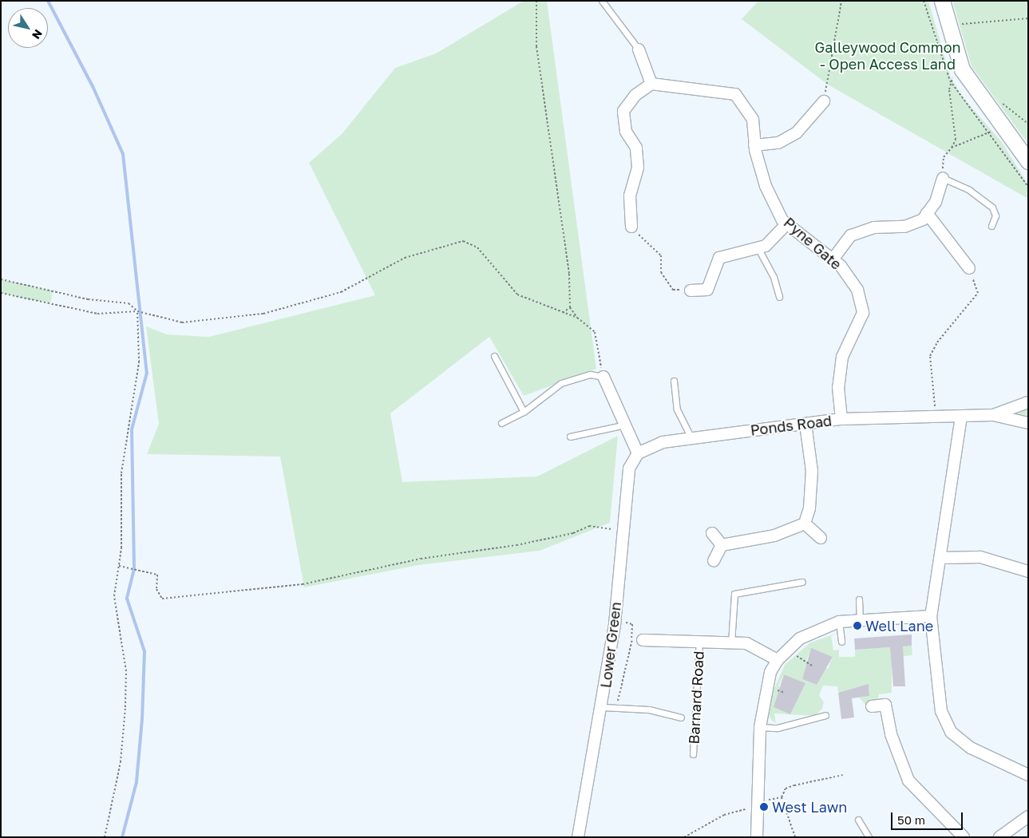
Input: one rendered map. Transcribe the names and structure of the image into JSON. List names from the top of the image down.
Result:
{
  "streets": {
    "street": [
      "Pyne Gate",
      "Ponds Road",
      "Lower Green",
      "Barnard Road"
    ]
  },
  "crossings": [
    ["Pyne Gate", "Ponds Road"],
    ["Ponds Road", "Lower Green"]
  ],
  "parks": ["Galleywood Common - Open Access Land"],
  "places": ["Well Lane", "West Lawn"],
  "scale_bar": "50 m",
  "north": "bottom right"
}
